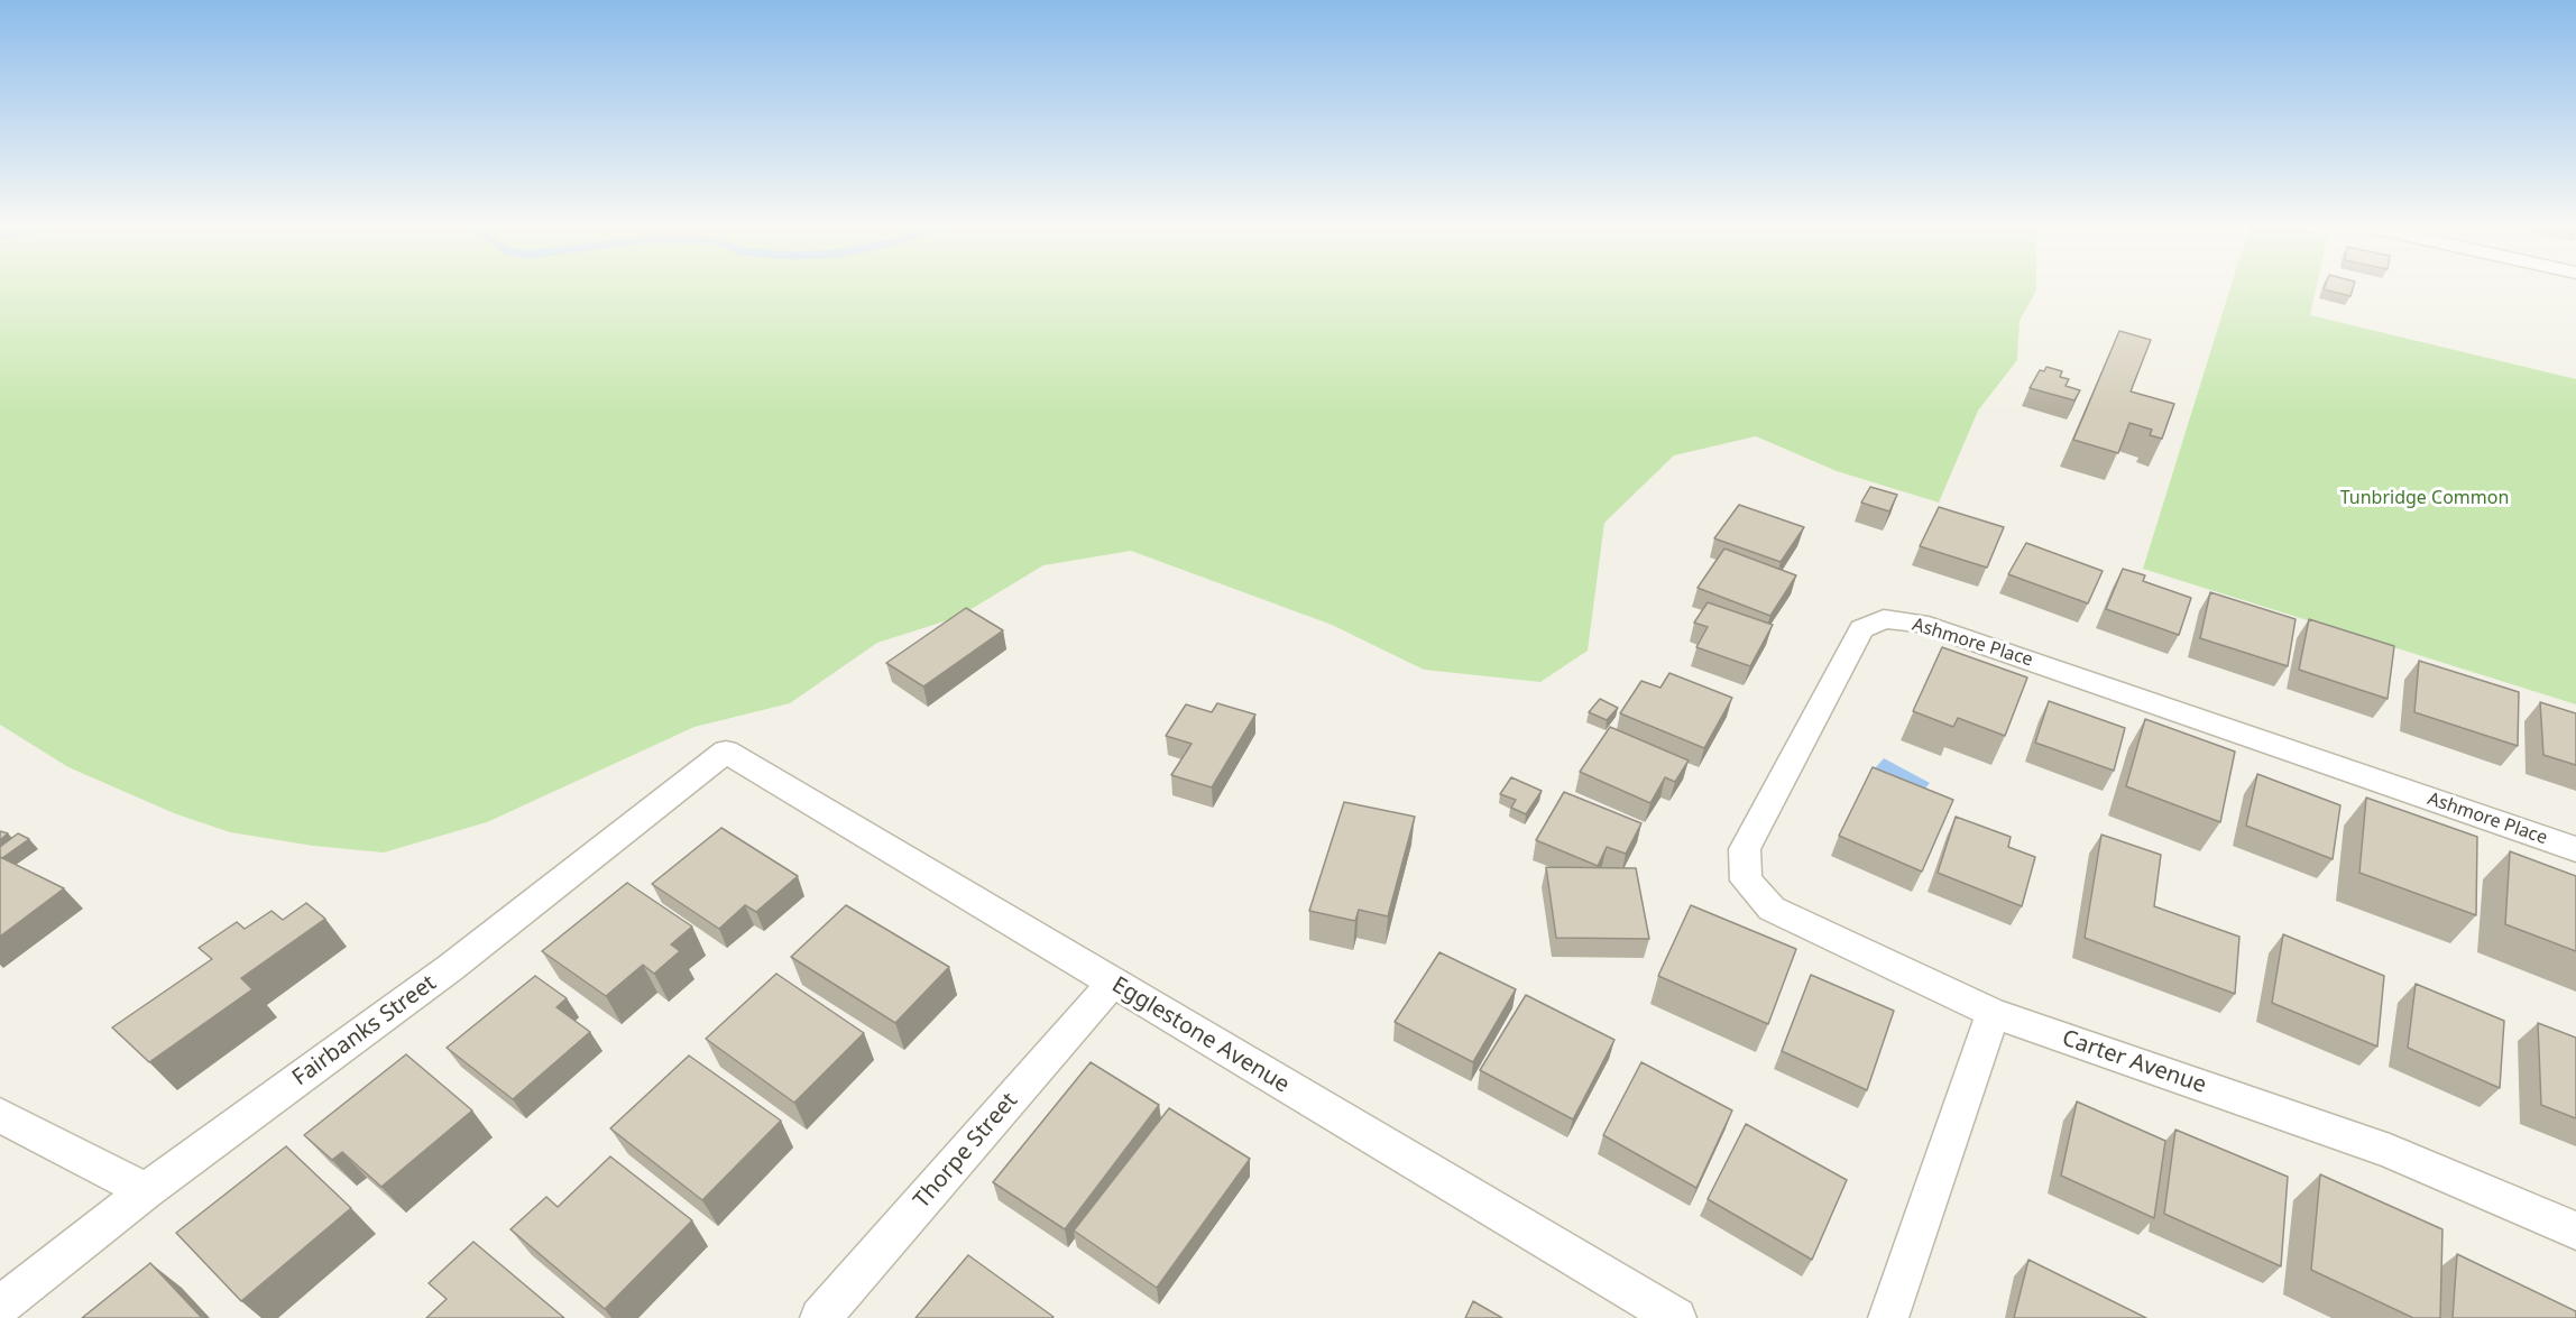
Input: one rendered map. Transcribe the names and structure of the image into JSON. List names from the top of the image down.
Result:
{
  "streets": {
    "street": [
      "Ashmore Place",
      "Fairbanks Street",
      "Egglestone Avenue",
      "Carter Avenue",
      "Thorpe Street"
    ]
  },
  "crossings": [
    ["Ashmore Place", "Carter Avenue"],
    ["Fairbanks Street", "Egglestone Avenue"],
    ["Egglestone Avenue", "Thorpe Street"]
  ],
  "parks": ["Tunbridge Common"]
}
